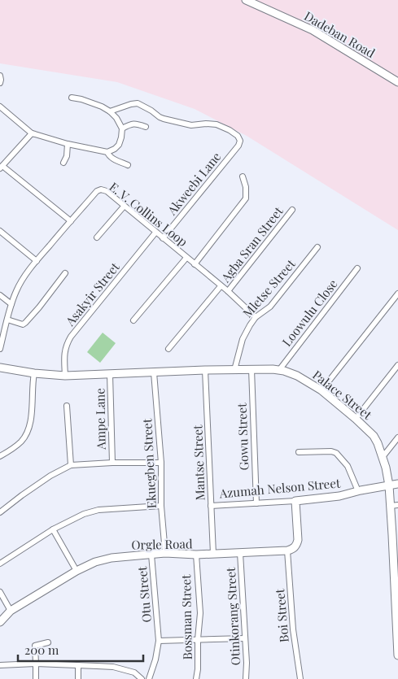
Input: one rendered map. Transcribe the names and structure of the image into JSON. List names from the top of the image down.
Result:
{
  "streets": {
    "street": [
      "Dadeban Road",
      "Akweebi Lane",
      "E. V. Collins Loop",
      "Agba Sran Street",
      "Mletse Street",
      "Asakyir Street",
      "Loowulu Close",
      "Palace Street",
      "Ampe Lane",
      "Gowu Street",
      "Mantse Street",
      "Ekuegben Street",
      "Azumah Nelson Street",
      "Orgle Road",
      "Otu Street",
      "Boi Street",
      "Otinkorang Street",
      "Bossman Street"
    ]
  },
  "crossings": [
    ["Akweebi Lane", "E. V. Collins Loop"],
    ["E. V. Collins Loop", "Agba Sran Street"],
    ["E. V. Collins Loop", "Mletse Street"],
    ["E. V. Collins Loop", "Asakyir Street"],
    ["Mletse Street", "Palace Street"],
    ["Asakyir Street", "Palace Street"],
    ["Loowulu Close", "Palace Street"],
    ["Palace Street", "Ampe Lane"],
    ["Palace Street", "Gowu Street"],
    ["Palace Street", "Mantse Street"],
    ["Palace Street", "Ekuegben Street"],
    ["Palace Street", "Azumah Nelson Street"],
    ["Gowu Street", "Azumah Nelson Street"],
    ["Mantse Street", "Azumah Nelson Street"],
    ["Mantse Street", "Orgle Road"],
    ["Ekuegben Street", "Orgle Road"],
    ["Orgle Road", "Otu Street"],
    ["Orgle Road", "Boi Street"],
    ["Orgle Road", "Otinkorang Street"],
    ["Orgle Road", "Bossman Street"]
  ],
  "scale_bar": "200 m"
}
